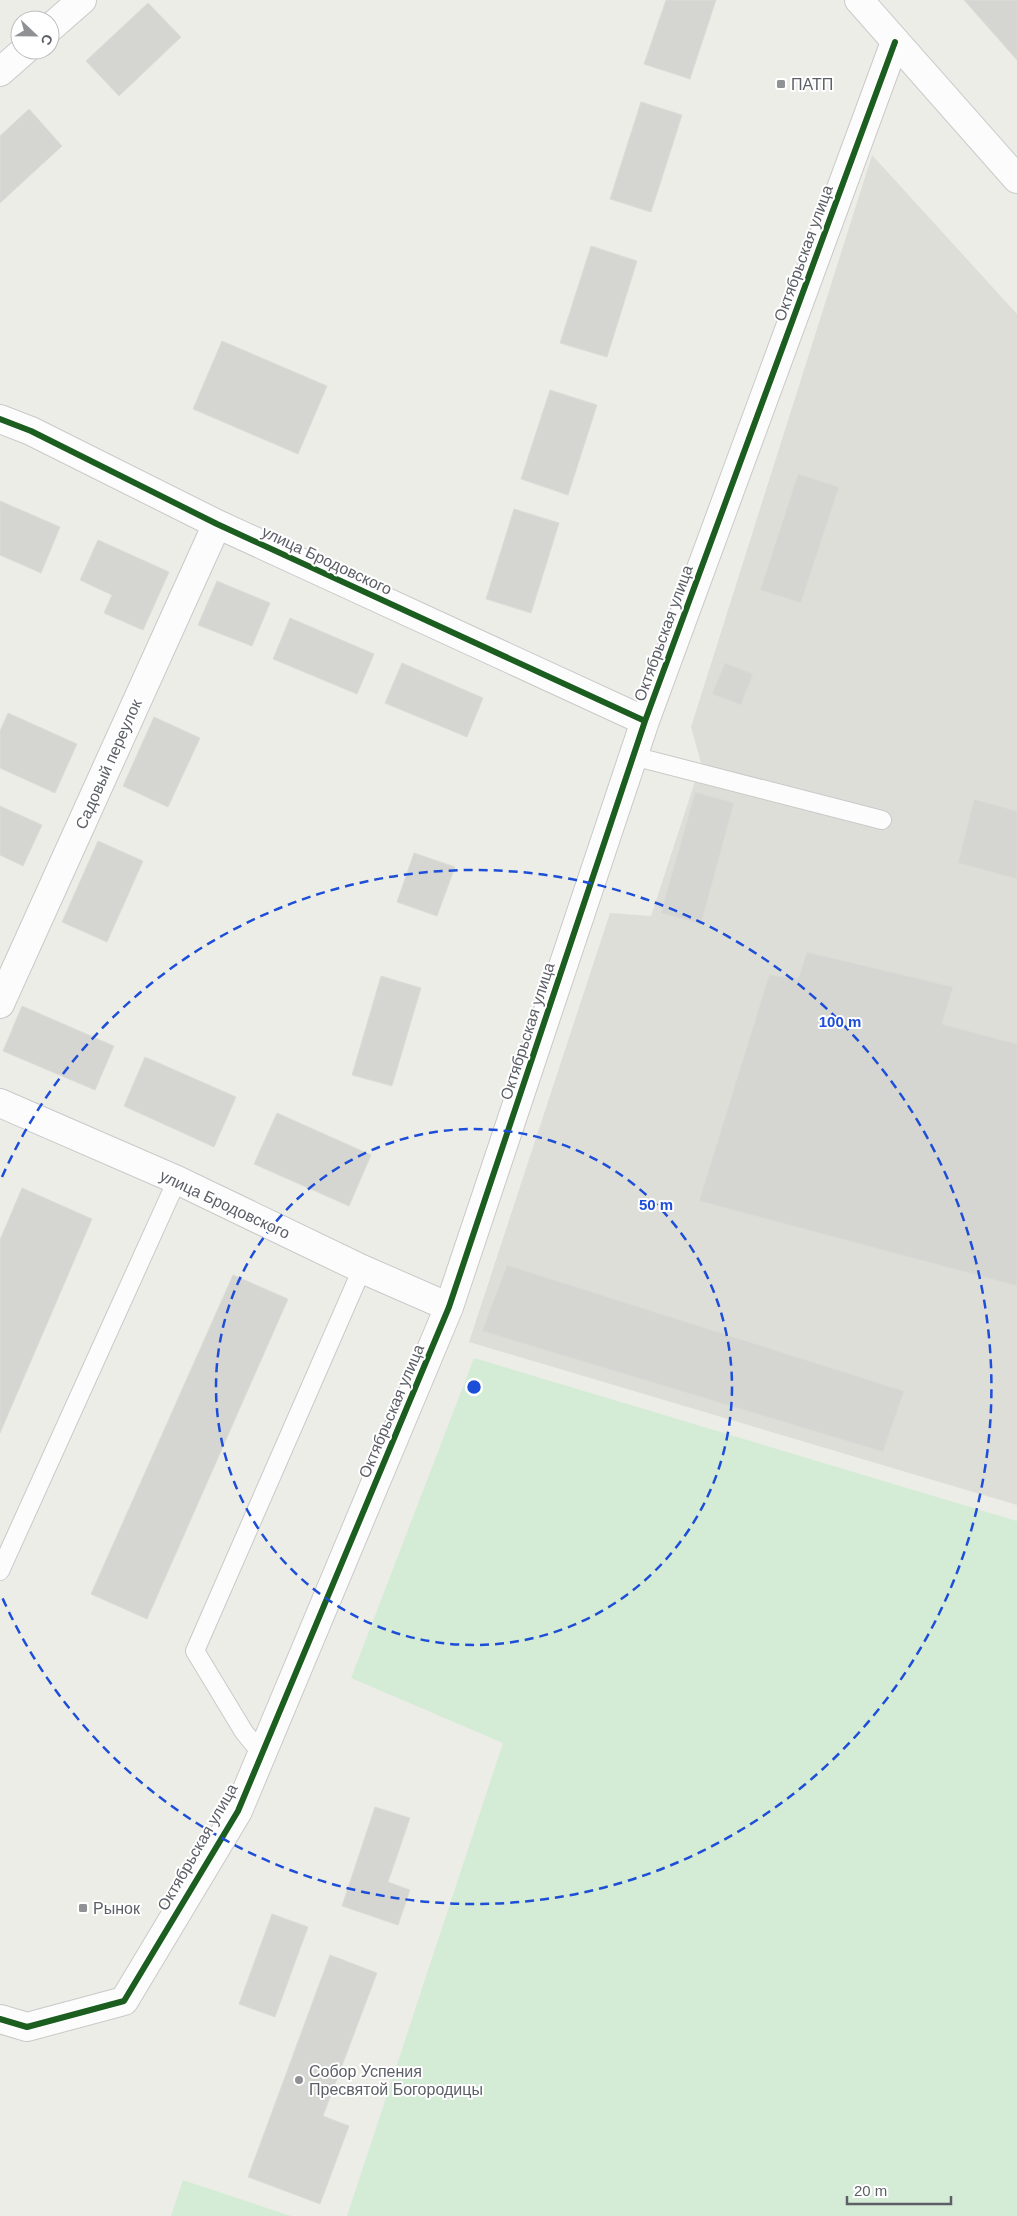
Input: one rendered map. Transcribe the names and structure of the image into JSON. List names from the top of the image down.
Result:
{
  "streets": {
    "street": ["Октябрьская улица", "улица Бродовского", "Садовый переулок"]
  },
  "crossings": [
    ["Октябрьская улица", "улица Бродовского"],
    ["улица Бродовского", "Садовый переулок"]
  ],
  "places": {
    "transit": ["ПАТП", "Рынок"],
    "other": ["Собор Успения Пресвятой Богородицы"]
  },
  "scale_bar": "20 m",
  "north": "right",
  "rings": ["100 m", "50 m"]
}
